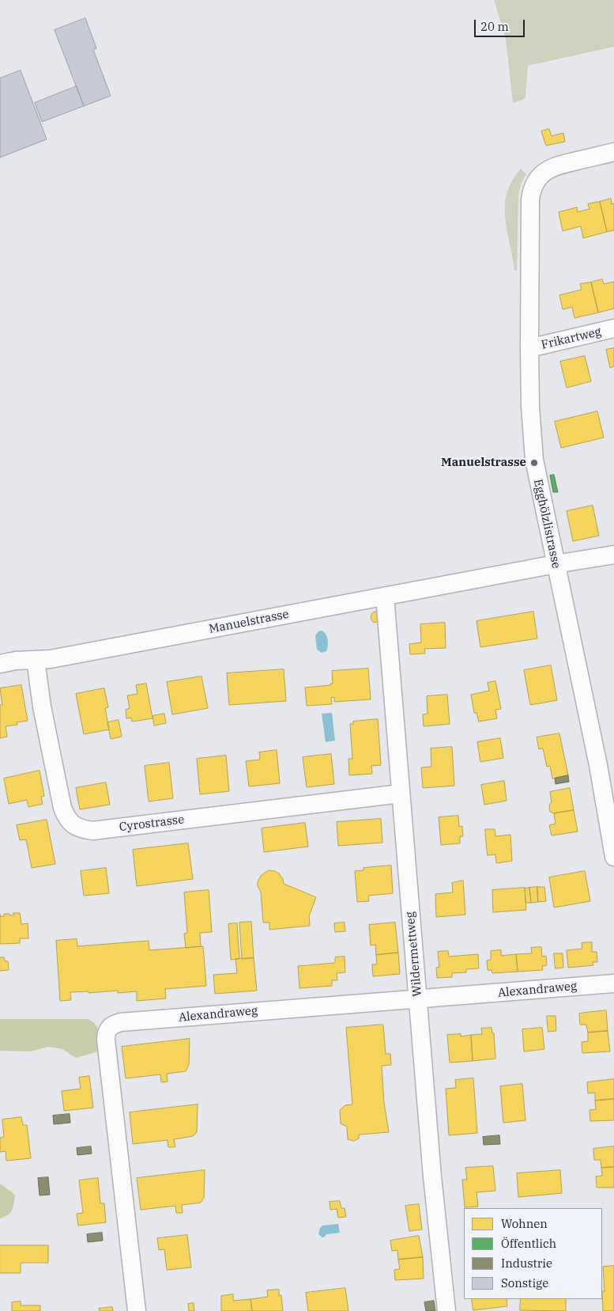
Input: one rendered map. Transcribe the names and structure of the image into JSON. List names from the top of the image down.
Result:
{
  "streets": {
    "street": [
      "Frikartweg",
      "Egghölzlistrasse",
      "Manuelstrasse",
      "Cyrostrasse",
      "Wildermettweg",
      "Alexandraweg"
    ]
  },
  "crossings": [
    ["Frikartweg", "Egghölzlistrasse"],
    ["Egghölzlistrasse", "Manuelstrasse"],
    ["Manuelstrasse", "Cyrostrasse"],
    ["Manuelstrasse", "Wildermettweg"],
    ["Cyrostrasse", "Wildermettweg"],
    ["Wildermettweg", "Alexandraweg"]
  ],
  "places": ["Manuelstrasse"],
  "legend": [
    "Wohnen",
    "Öffentlich",
    "Industrie",
    "Sonstige"
  ],
  "scale_bar": "20 m"
}
